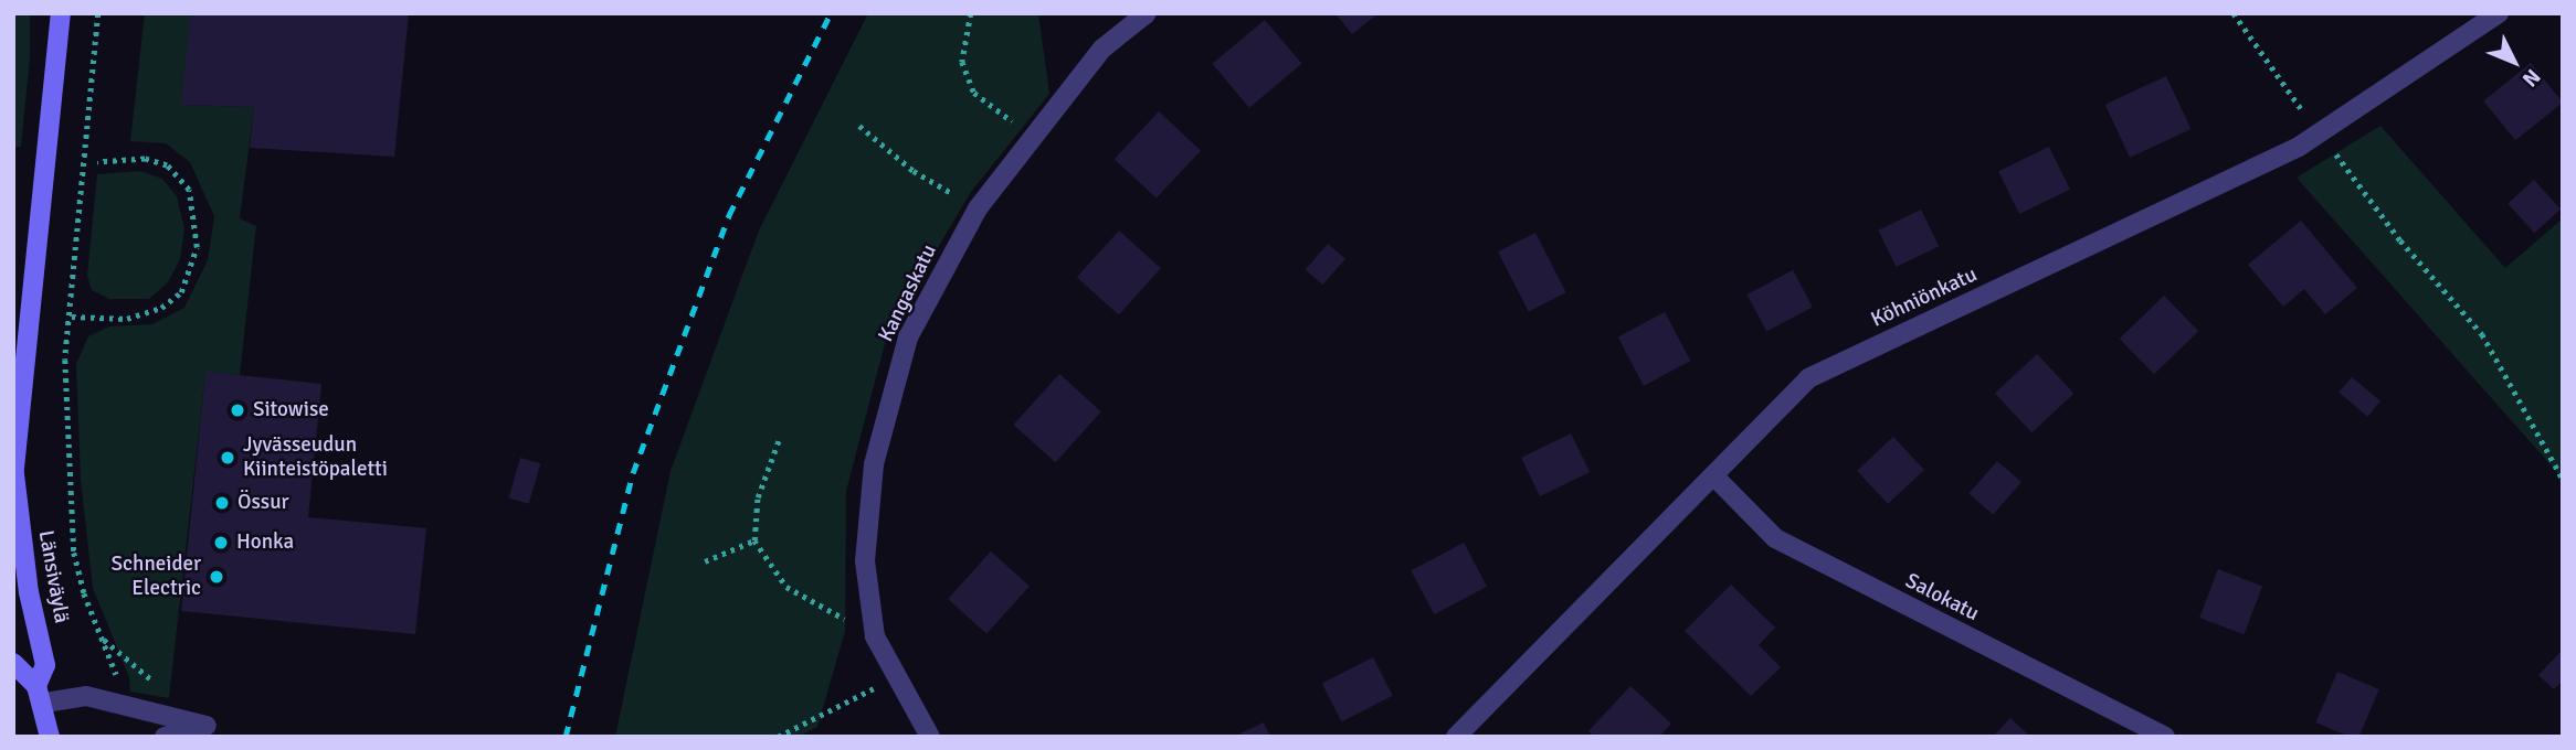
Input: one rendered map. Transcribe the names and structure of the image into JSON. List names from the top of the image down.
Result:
{
  "streets": {
    "main road": ["Länsiväylä"],
    "street": ["Kangaskatu", "Köhniönkatu", "Salokatu"]
  },
  "crossings": [
    ["Köhniönkatu", "Salokatu"]
  ],
  "places": [
    "Sitowise",
    "Jyvässeudun Kiinteistöpaletti",
    "Össur",
    "Honka",
    "Schneider Electric"
  ],
  "north": "bottom right"
}
